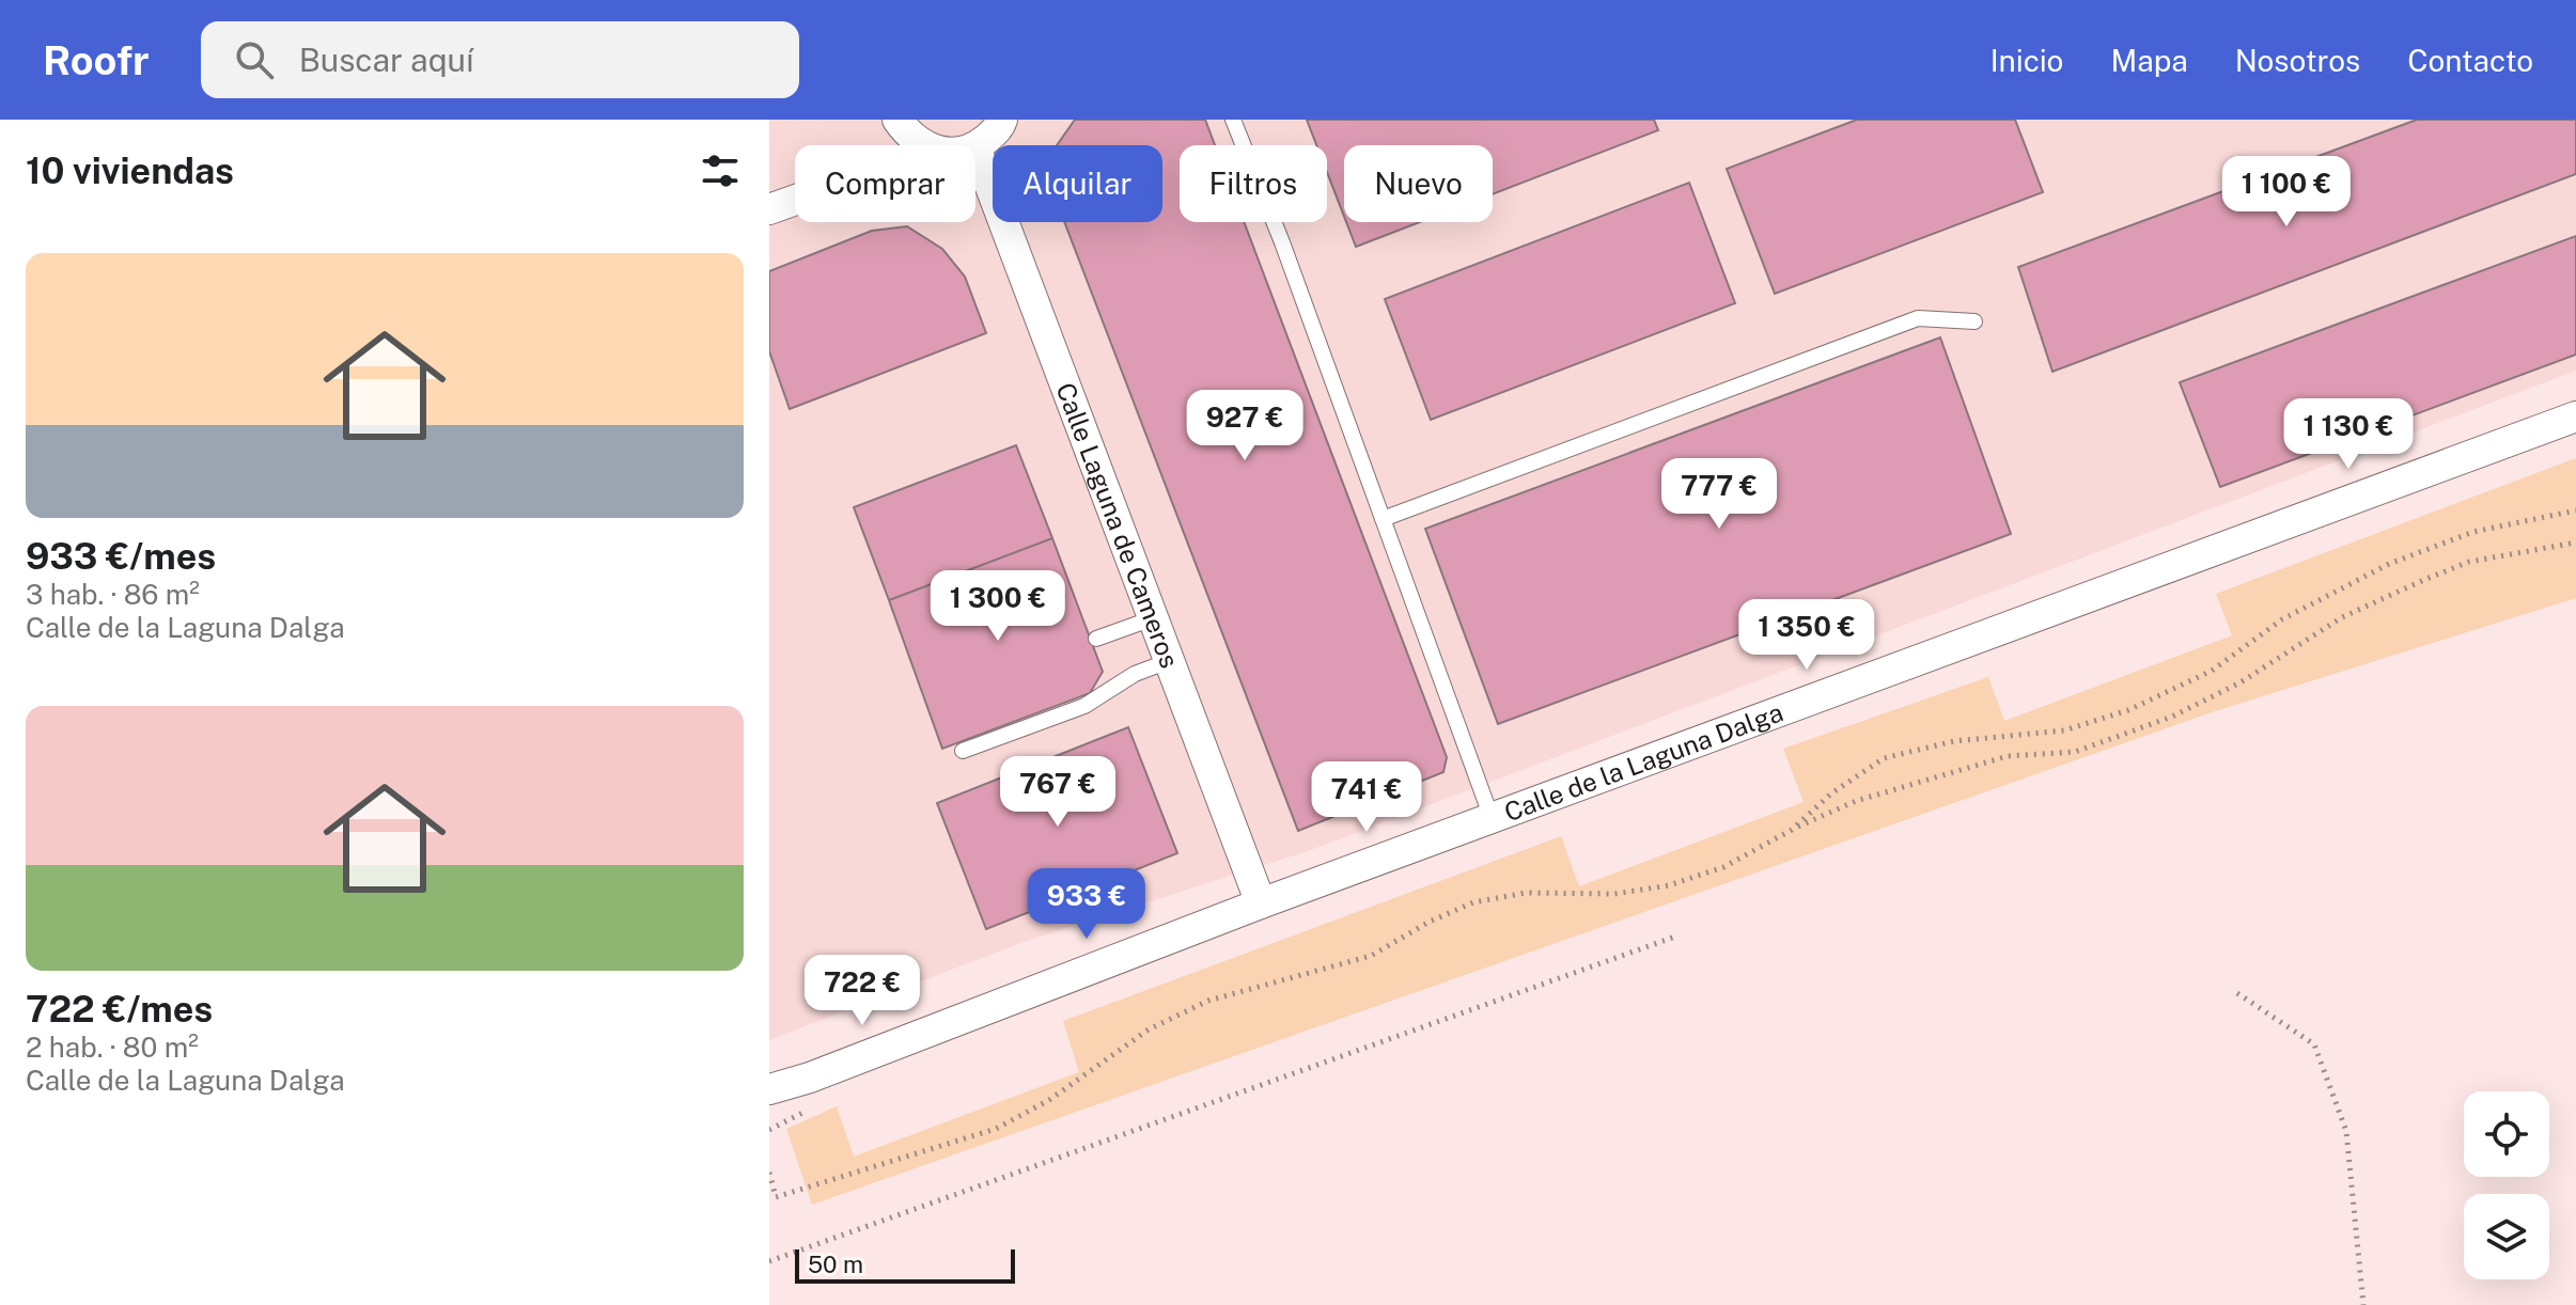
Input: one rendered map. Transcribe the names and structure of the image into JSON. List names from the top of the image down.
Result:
{
  "streets": {
    "street": ["Calle Laguna de Cameros", "Calle de la Laguna Dalga"]
  },
  "crossings": [
    ["Calle Laguna de Cameros", "Calle de la Laguna Dalga"]
  ],
  "scale_bar": "50 m",
  "page": {
    "header": "Roofr",
    "search": "Buscar aquí",
    "nav": [
      "Inicio",
      "Mapa",
      "Nosotros",
      "Contacto"
    ],
    "heading": "10 viviendas",
    "chip": [
      "Comprar",
      "Alquilar",
      "Filtros",
      "Nuevo"
    ],
    "price": [
      "1 100 €",
      "927 €",
      "1 130 €",
      "777 €",
      "1 300 €",
      "1 350 €",
      "767 €",
      "741 €",
      "933 €",
      "722 €"
    ],
    "list": [
      {
        "name": "933 €/mes",
        "note": "3 hab. · 86 m² · Calle de la Laguna Dalga"
      },
      {
        "name": "722 €/mes",
        "note": "2 hab. · 80 m² · Calle de la Laguna Dalga"
      }
    ],
    "scale": "50 m"
  }
}
